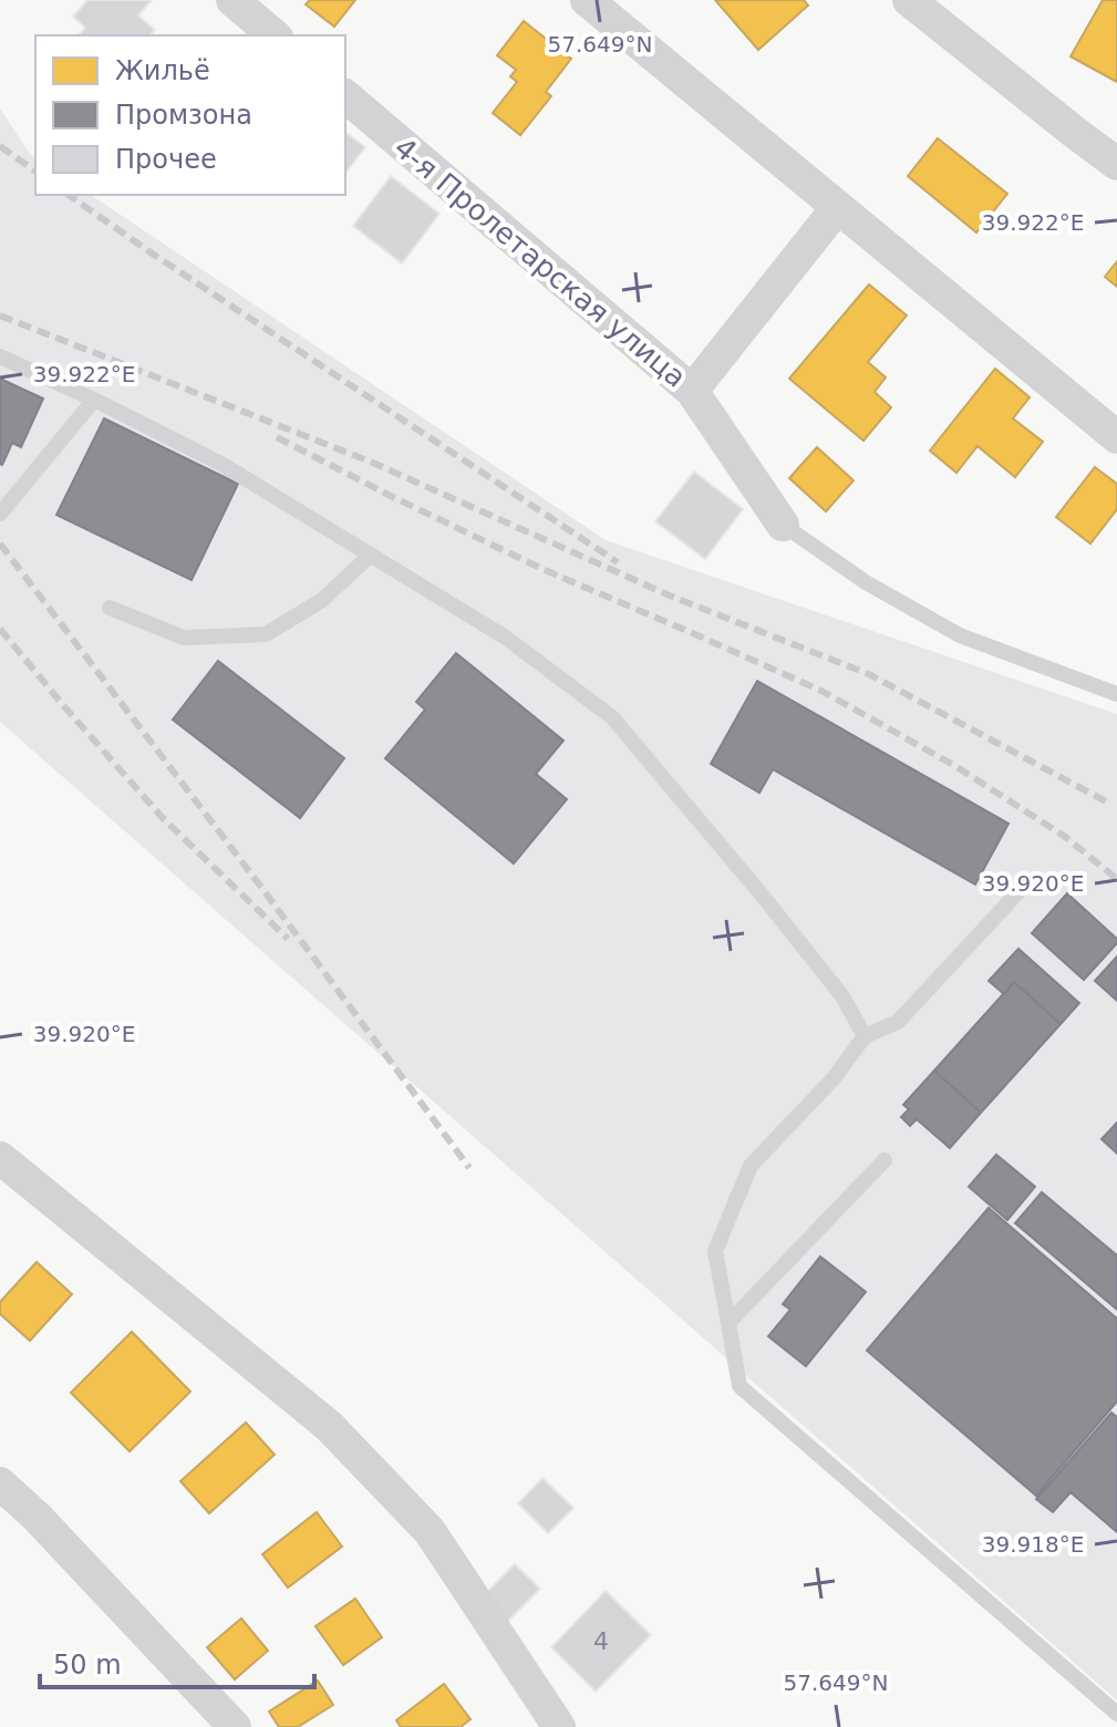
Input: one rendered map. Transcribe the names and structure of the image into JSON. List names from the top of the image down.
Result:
{
  "streets": {
    "street": ["4-я Пролетарская улица"]
  },
  "house_numbers": ["4"],
  "legend": ["Жильё", "Промзона", "Прочее"],
  "scale_bar": "50 m",
  "coordinates": [
    "57.649°N",
    "39.922°E",
    "39.920°E",
    "39.918°E"
  ]
}
